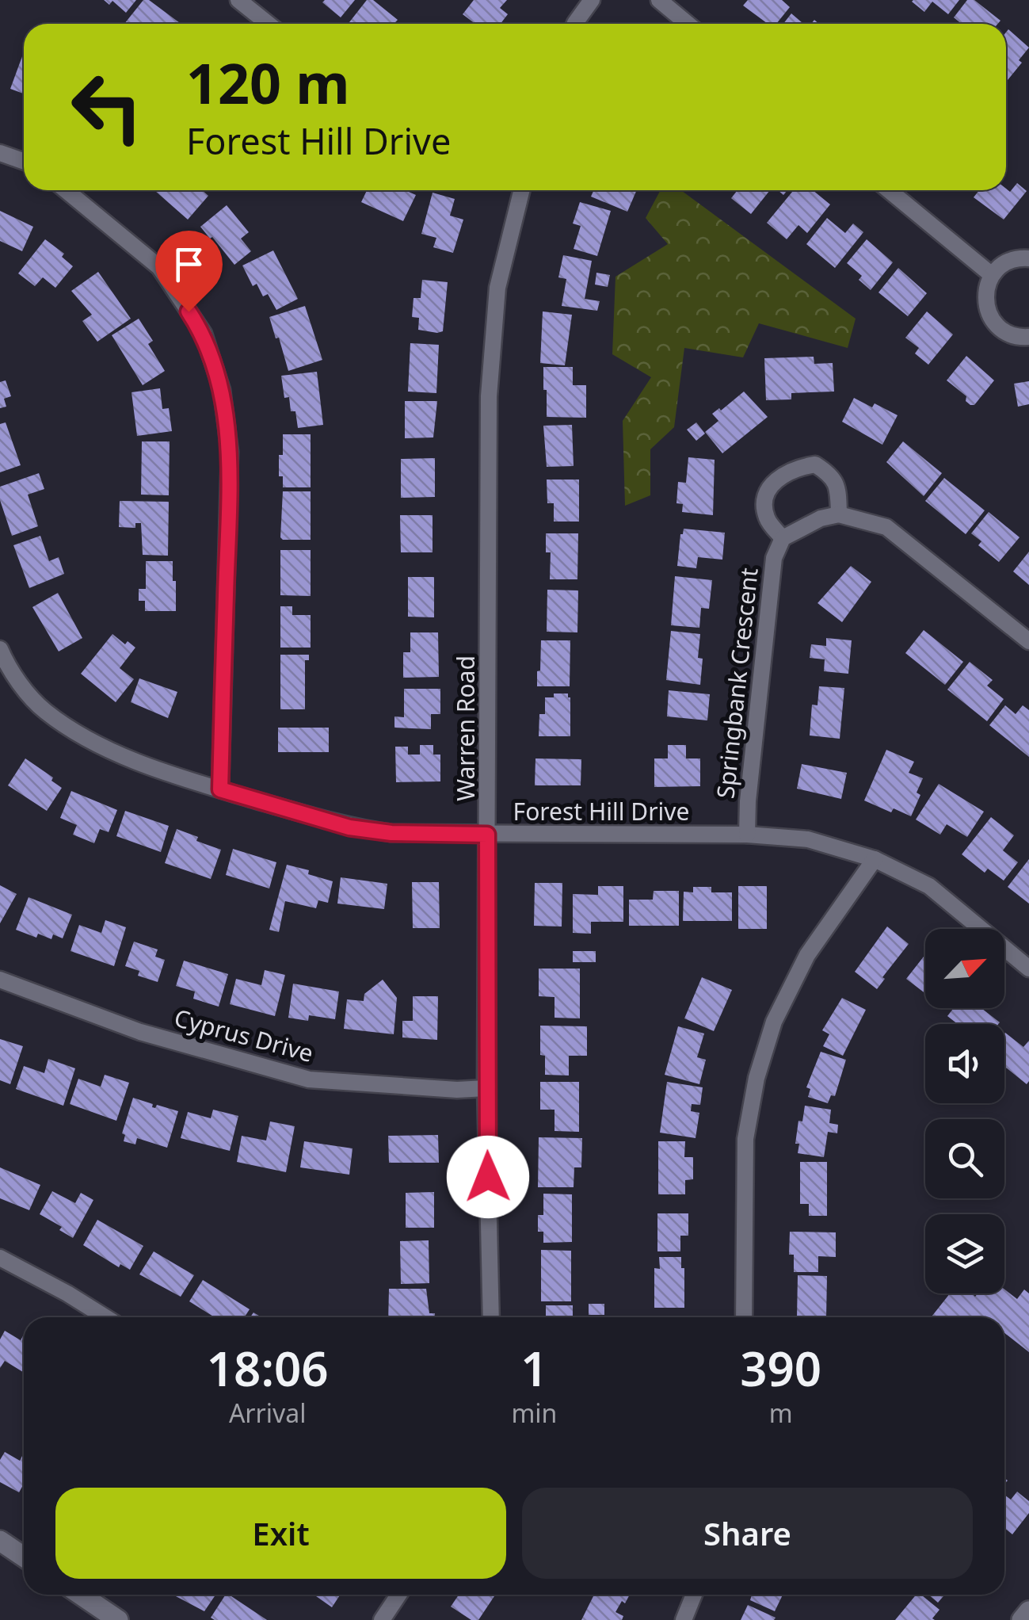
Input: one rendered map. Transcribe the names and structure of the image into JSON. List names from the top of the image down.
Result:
{
  "streets": {
    "street": [
      "Springbank Crescent",
      "Warren Road",
      "Forest Hill Drive",
      "Cyprus Drive"
    ]
  },
  "crossings": [
    ["Springbank Crescent", "Forest Hill Drive"],
    ["Warren Road", "Forest Hill Drive"],
    ["Warren Road", "Cyprus Drive"]
  ],
  "north": "top right",
  "page": {
    "turn": ["120 m", "Forest Hill Drive"],
    "eta": [
      "18:06",
      "Arrival",
      "1",
      "min",
      "390",
      "m"
    ],
    "buttons": ["Exit", "Share"]
  }
}
